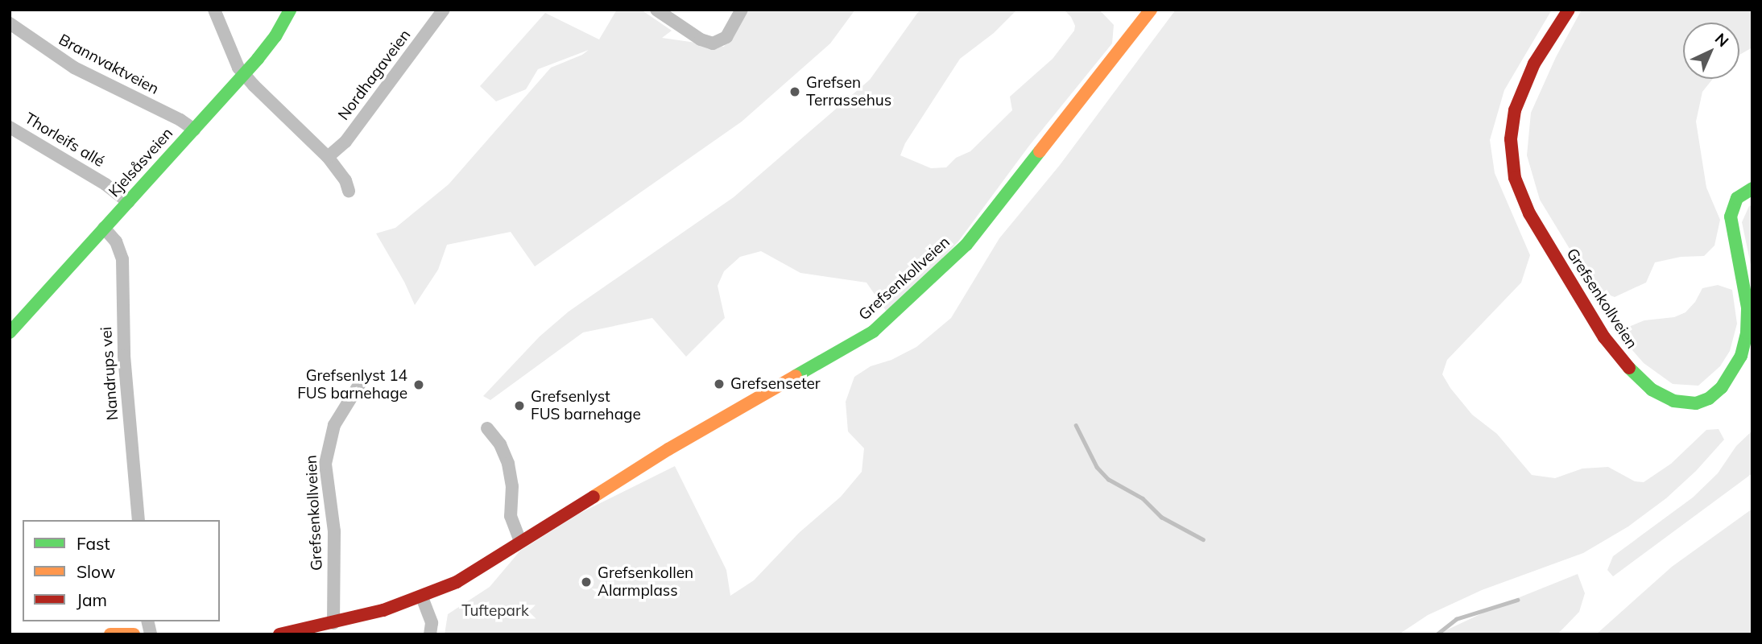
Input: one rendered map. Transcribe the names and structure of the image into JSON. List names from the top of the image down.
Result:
{
  "streets": {
    "street": [
      "Brannvaktveien",
      "Nordhagaveien",
      "Thorleifs allé",
      "Kjelsåsveien",
      "Grefsenkollveien",
      "Nandrups vei"
    ]
  },
  "crossings": [
    ["Brannvaktveien", "Kjelsåsveien"],
    ["Thorleifs allé", "Kjelsåsveien"],
    ["Kjelsåsveien", "Nandrups vei"]
  ],
  "parks": ["Tuftepark"],
  "places": [
    "Grefsen Terrassehus",
    "Grefsenseter",
    "Grefsenlyst 14 FUS barnehage",
    "Grefsenlyst FUS barnehage",
    "Grefsenkollen Alarmplass"
  ],
  "legend": ["Fast", "Slow", "Jam"],
  "north": "top right"
}
